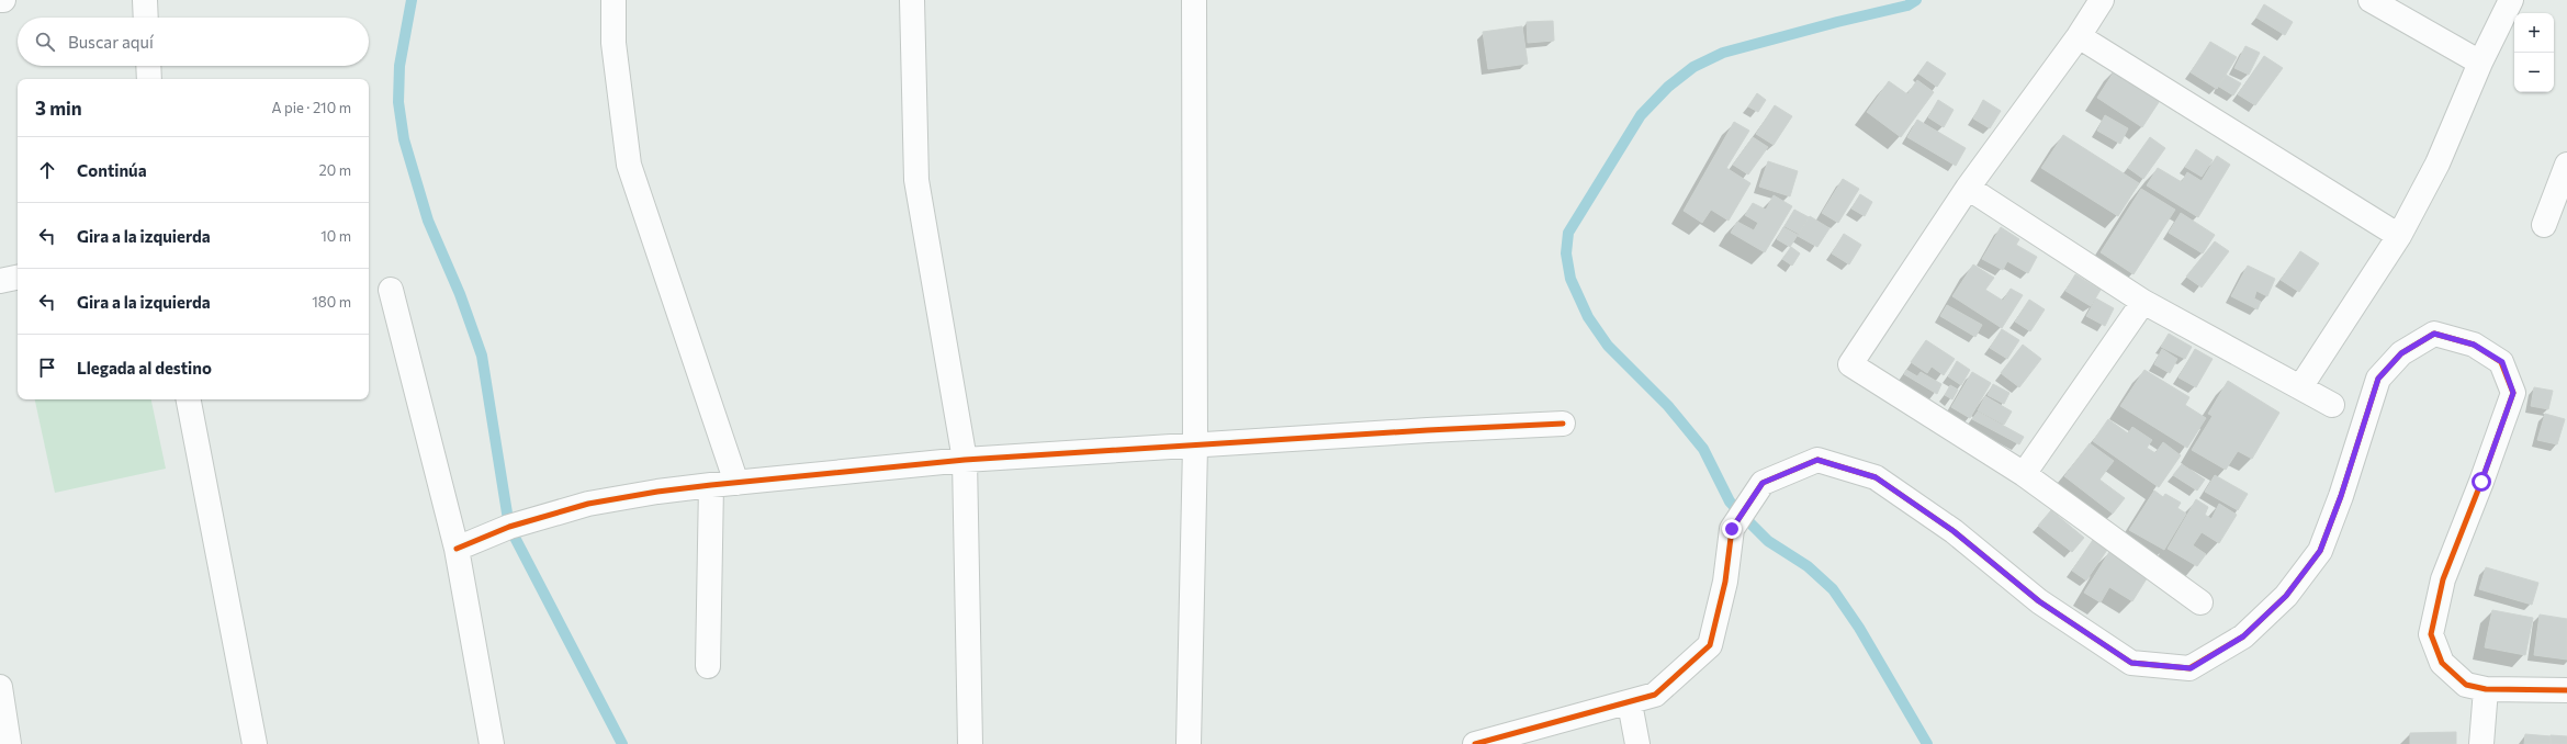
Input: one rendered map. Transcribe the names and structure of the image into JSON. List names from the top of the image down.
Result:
{
  "page": {
    "map_buttons": ["+", "−"],
    "search": "Buscar aquí",
    "heading": ["3 min", "A pie · 210 m"],
    "list": [
      ["Continúa", "20 m"],
      ["Gira a la izquierda", "10 m"],
      ["Gira a la izquierda", "180 m"],
      "Llegada al destino"
    ]
  }
}
